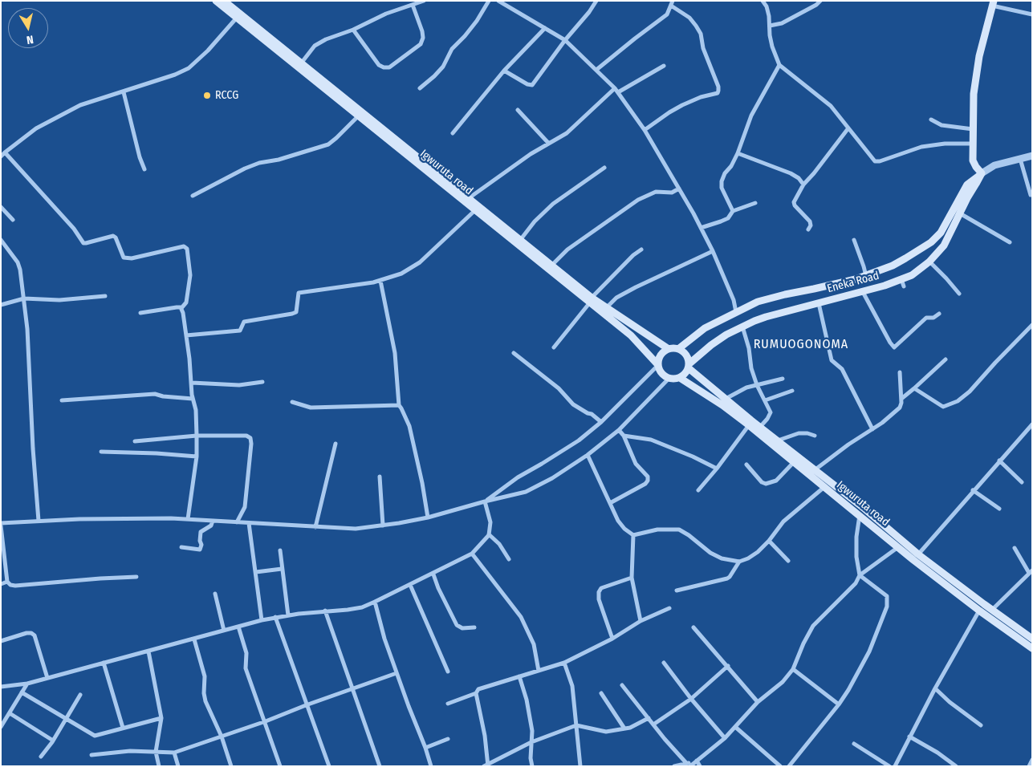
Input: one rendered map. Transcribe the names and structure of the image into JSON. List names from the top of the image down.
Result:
{
  "streets": {
    "main road": ["Igwuruta road", "Eneka Road"]
  },
  "crossings": [
    ["Igwuruta road", "Eneka Road"]
  ],
  "districts": ["RUMUOGONOMA"],
  "places": ["RCCG"],
  "north": "bottom"
}
